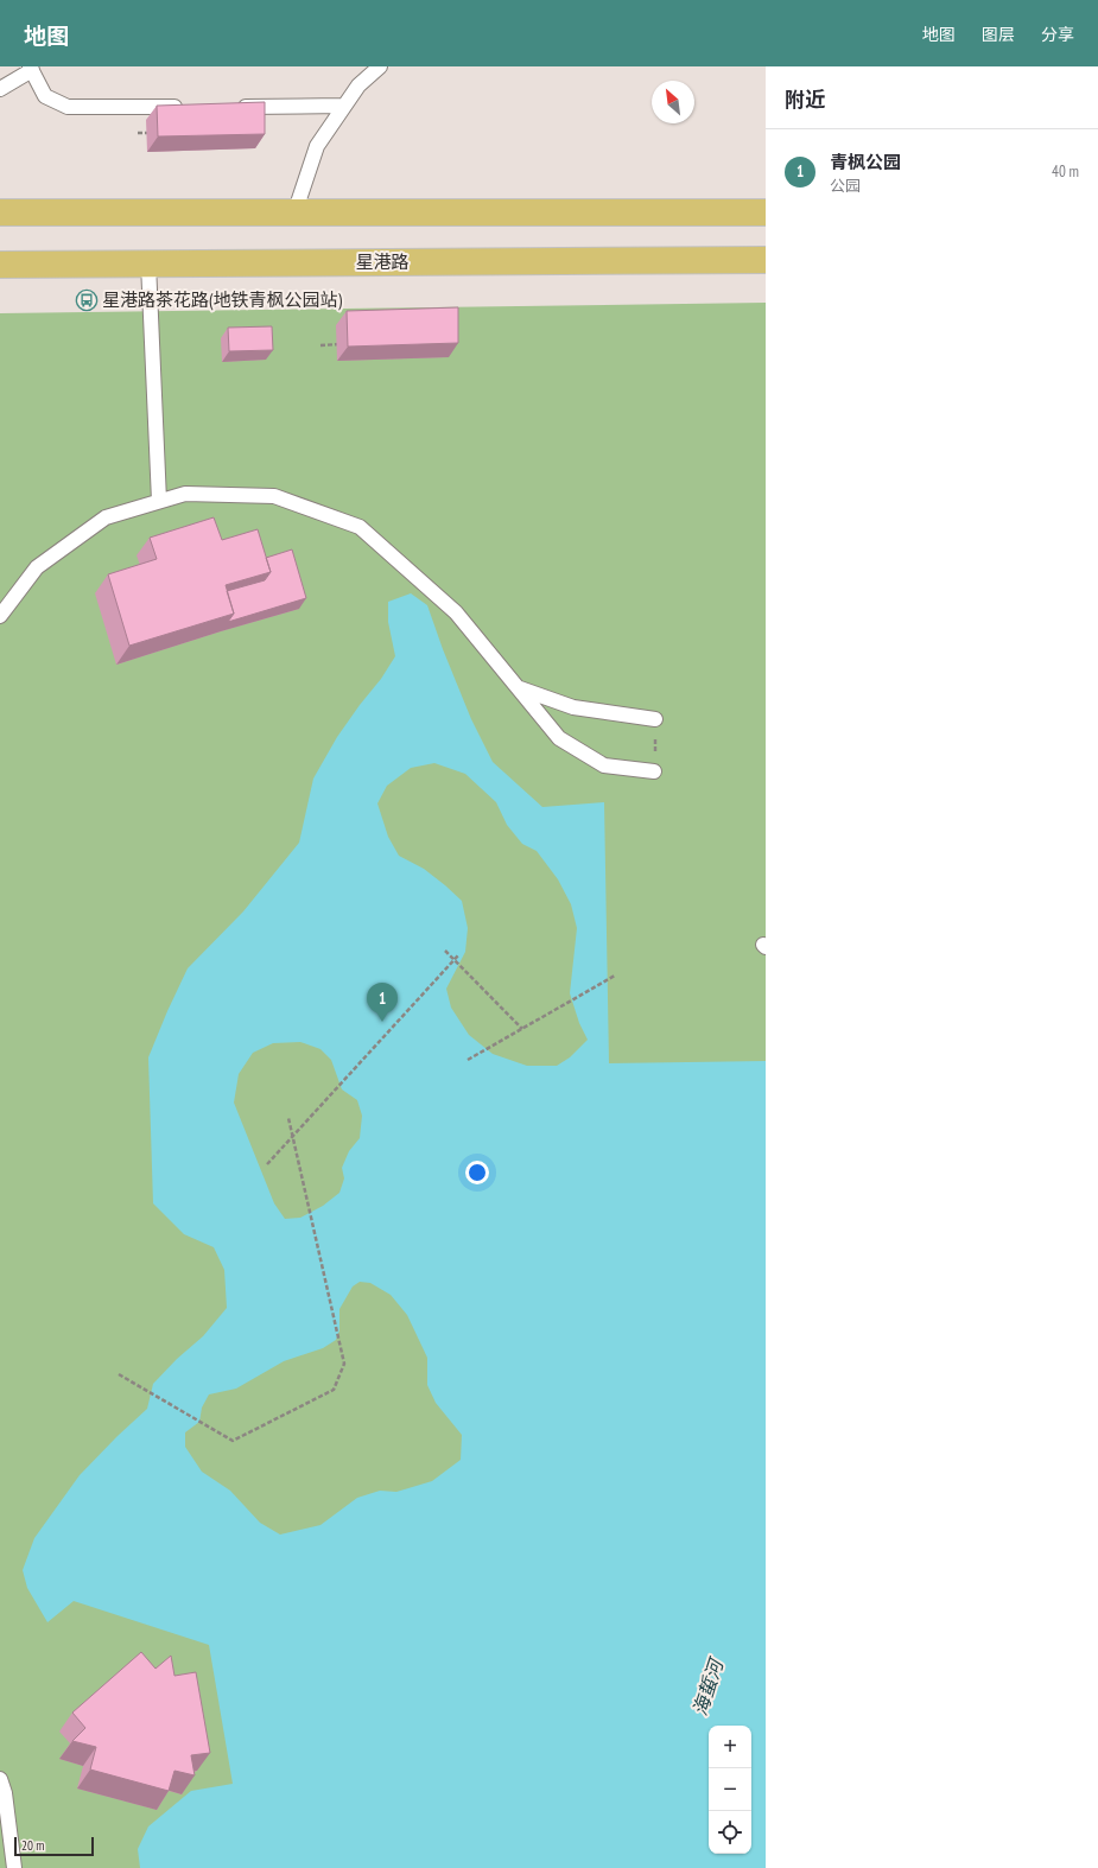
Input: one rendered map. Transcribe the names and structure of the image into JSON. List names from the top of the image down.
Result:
{
  "streets": {
    "main road": ["星港路"]
  },
  "water": ["海蜇河"],
  "places": {
    "bus stop": ["星港路茶花路(地铁青枫公园站)"]
  },
  "scale_bar": "20 m",
  "north": "top left",
  "page": {
    "header": "地图",
    "nav": ["地图", "图层", "分享"],
    "heading": "附近",
    "list": [
      {
        "mark": "1",
        "name": "青枫公园",
        "note": "公园",
        "value": "40 m"
      }
    ],
    "pins": "1",
    "map_buttons": ["+", "−"],
    "scale": "20 m"
  }
}
